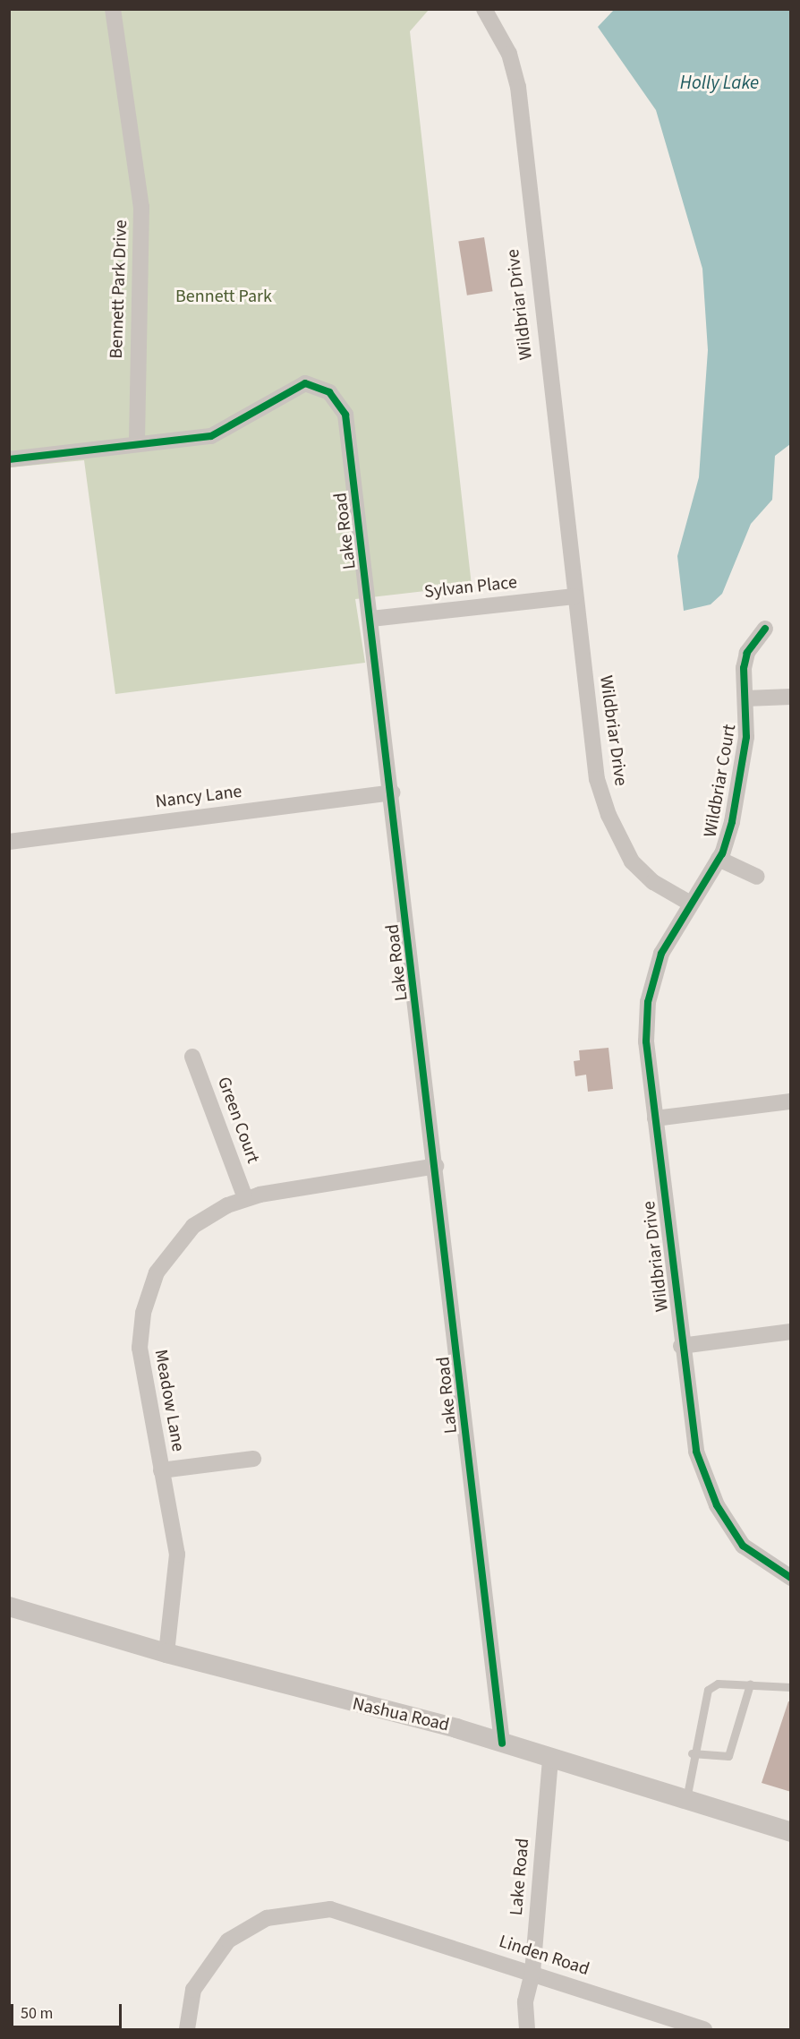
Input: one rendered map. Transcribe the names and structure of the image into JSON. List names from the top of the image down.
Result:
{
  "streets": {
    "street": [
      "Bennett Park Drive",
      "Wildbriar Drive",
      "Lake Road",
      "Sylvan Place",
      "Wildbriar Court",
      "Nancy Lane",
      "Green Court",
      "Meadow Lane",
      "Nashua Road",
      "Linden Road"
    ]
  },
  "crossings": [
    ["Bennett Park Drive", "Lake Road"],
    ["Wildbriar Drive", "Sylvan Place"],
    ["Wildbriar Drive", "Wildbriar Court"],
    ["Lake Road", "Sylvan Place"],
    ["Lake Road", "Nancy Lane"],
    ["Lake Road", "Meadow Lane"],
    ["Lake Road", "Nashua Road"],
    ["Lake Road", "Linden Road"],
    ["Green Court", "Meadow Lane"],
    ["Meadow Lane", "Nashua Road"]
  ],
  "water": ["Holly Lake"],
  "parks": ["Bennett Park"],
  "scale_bar": "50 m"
}
